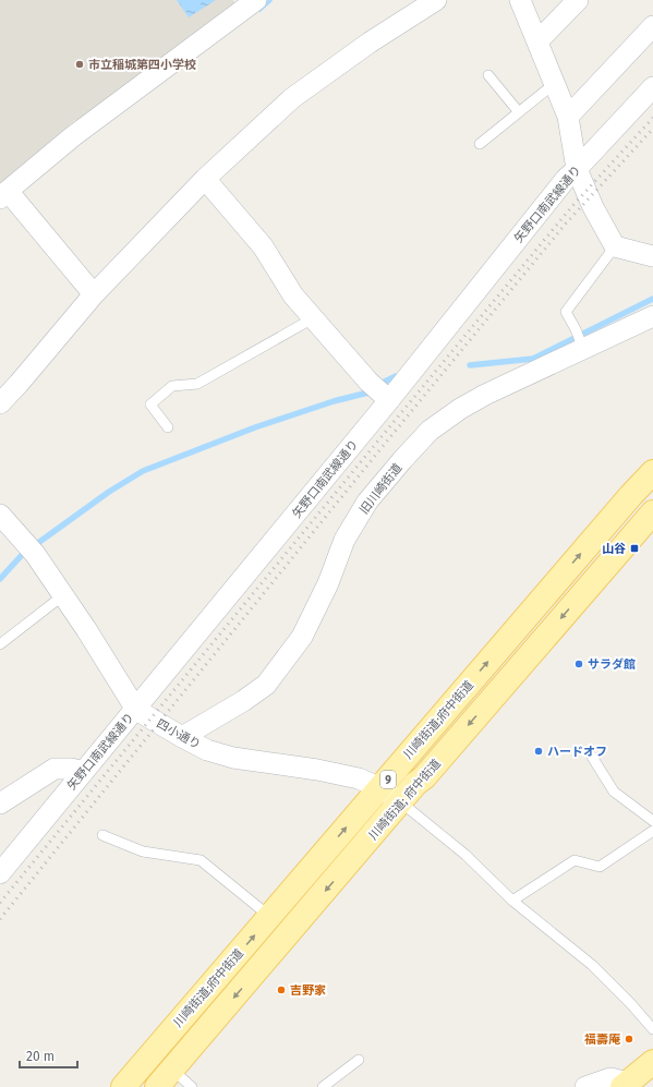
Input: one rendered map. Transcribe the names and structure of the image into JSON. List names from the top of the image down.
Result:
{
  "streets": {
    "main road": ["川崎街道;府中街道", "9", "川崎街道; 府中街道"],
    "street": ["矢野口南武線通り", "旧川崎街道", "四小通り"]
  },
  "crossings": [
    ["矢野口南武線通り", "四小通り"],
    ["旧川崎街道", "四小通り"],
    ["川崎街道;府中街道", "四小通り"],
    ["四小通り", "川崎街道; 府中街道"]
  ],
  "one_way": ["川崎街道;府中街道", "川崎街道; 府中街道"],
  "places": {
    "other": [
      "市立稲城第四小学校",
      "サラダ館",
      "ハードオフ",
      "吉野家",
      "福壽庵"
    ],
    "transit": ["山谷"]
  },
  "scale_bar": "20 m"
}
